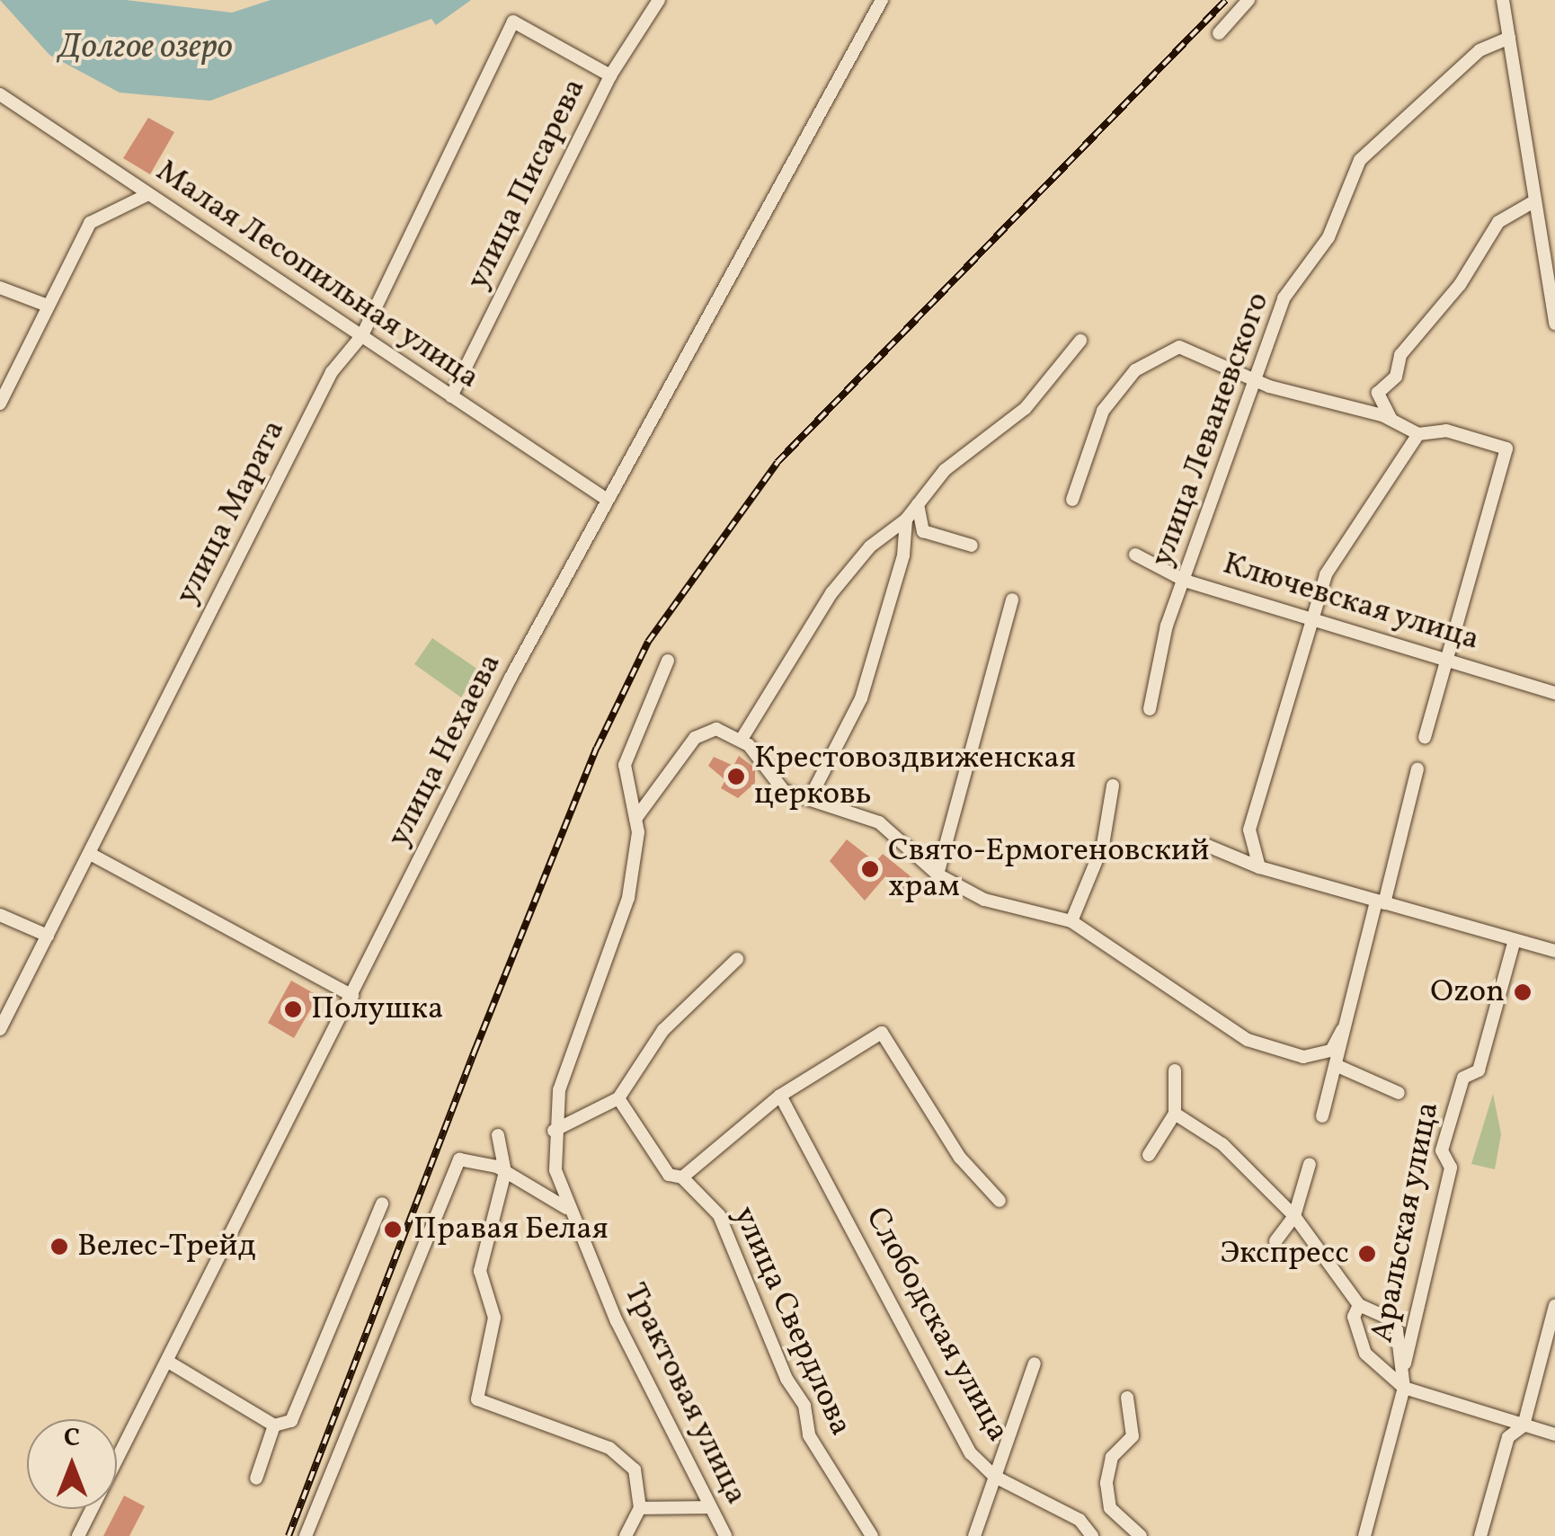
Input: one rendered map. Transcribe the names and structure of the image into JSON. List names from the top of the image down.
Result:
{
  "streets": {
    "street": [
      "улица Писарева",
      "Малая Лесопильная улица",
      "улица Леваневского",
      "улица Марата",
      "Ключевская улица",
      "улица Нехаева",
      "Аральская улица",
      "улица Свердлова",
      "Слободская улица",
      "Трактовая улица"
    ]
  },
  "crossings": [
    ["улица Писарева", "Малая Лесопильная улица"],
    ["улица Писарева", "улица Марата"],
    ["Малая Лесопильная улица", "улица Марата"],
    ["Малая Лесопильная улица", "улица Нехаева"],
    ["улица Леваневского", "Ключевская улица"]
  ],
  "water": ["Долгое озеро"],
  "places": [
    "Крестовоздвиженская церковь",
    "Свято-Ермогеновский храм",
    "Ozon",
    "Полушка",
    "Правая Белая",
    "Велес-Трейд",
    "Экспресс"
  ],
  "north": "top"
}
